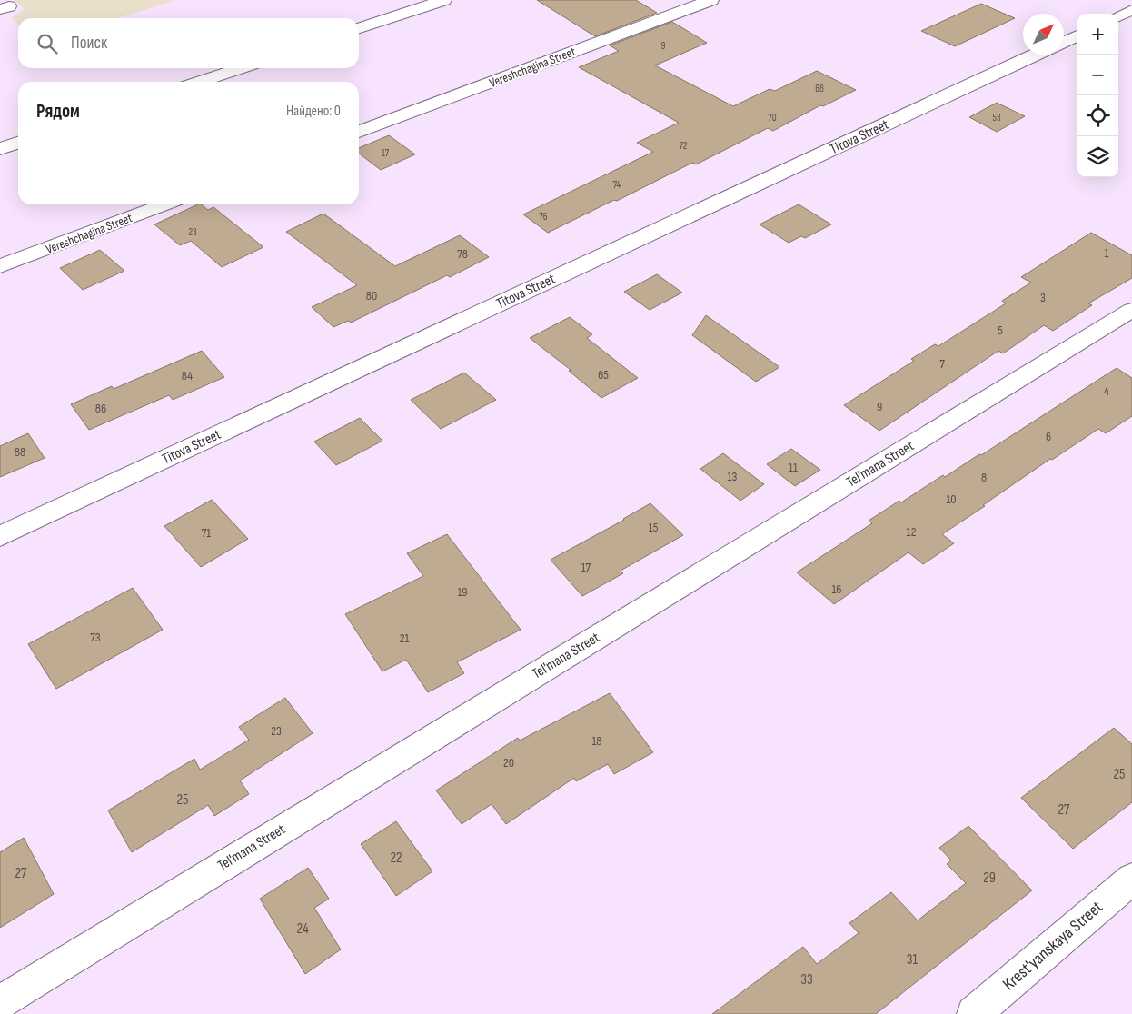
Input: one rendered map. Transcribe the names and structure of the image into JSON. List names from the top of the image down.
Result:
{
  "streets": {
    "street": [
      "Vereshchagina Street",
      "Titova Street",
      "Tel'mana Street",
      "Krest'yanskaya Street"
    ]
  },
  "house_numbers": [
    "9",
    "68",
    "70",
    "53",
    "72",
    "17",
    "74",
    "76",
    "23",
    "1",
    "78",
    "80",
    "3",
    "5",
    "7",
    "65",
    "84",
    "4",
    "9",
    "86",
    "6",
    "88",
    "11",
    "13",
    "8",
    "10",
    "15",
    "12",
    "71",
    "17",
    "16",
    "19",
    "73",
    "21",
    "23",
    "18",
    "20",
    "25",
    "25",
    "27",
    "22",
    "27",
    "29",
    "24",
    "31",
    "33"
  ],
  "north": "top right",
  "page": {
    "map_buttons": ["+", "−"],
    "search": "Поиск",
    "heading": ["Рядом", "Найдено: 0"]
  }
}
